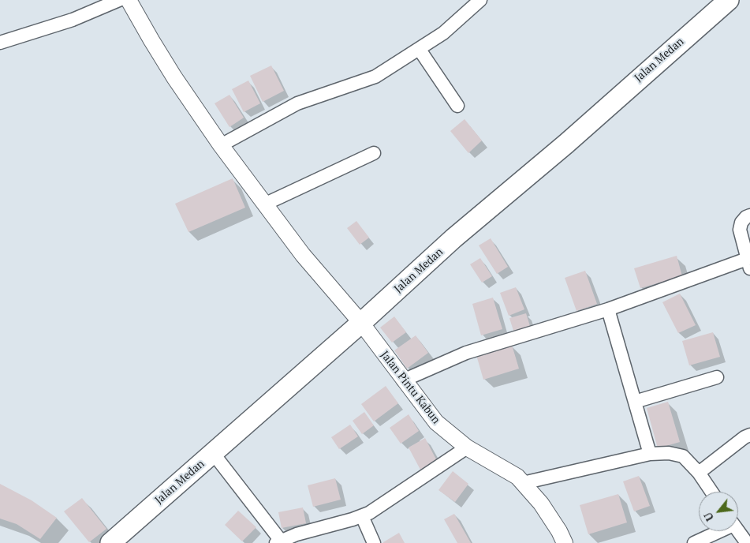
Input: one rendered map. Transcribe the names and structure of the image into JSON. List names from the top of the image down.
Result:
{
  "streets": {
    "main road": ["Jalan Medan"],
    "street": ["Jalan Pintu Kabun"]
  },
  "crossings": [
    ["Jalan Medan", "Jalan Pintu Kabun"]
  ],
  "north": "bottom left"
}
